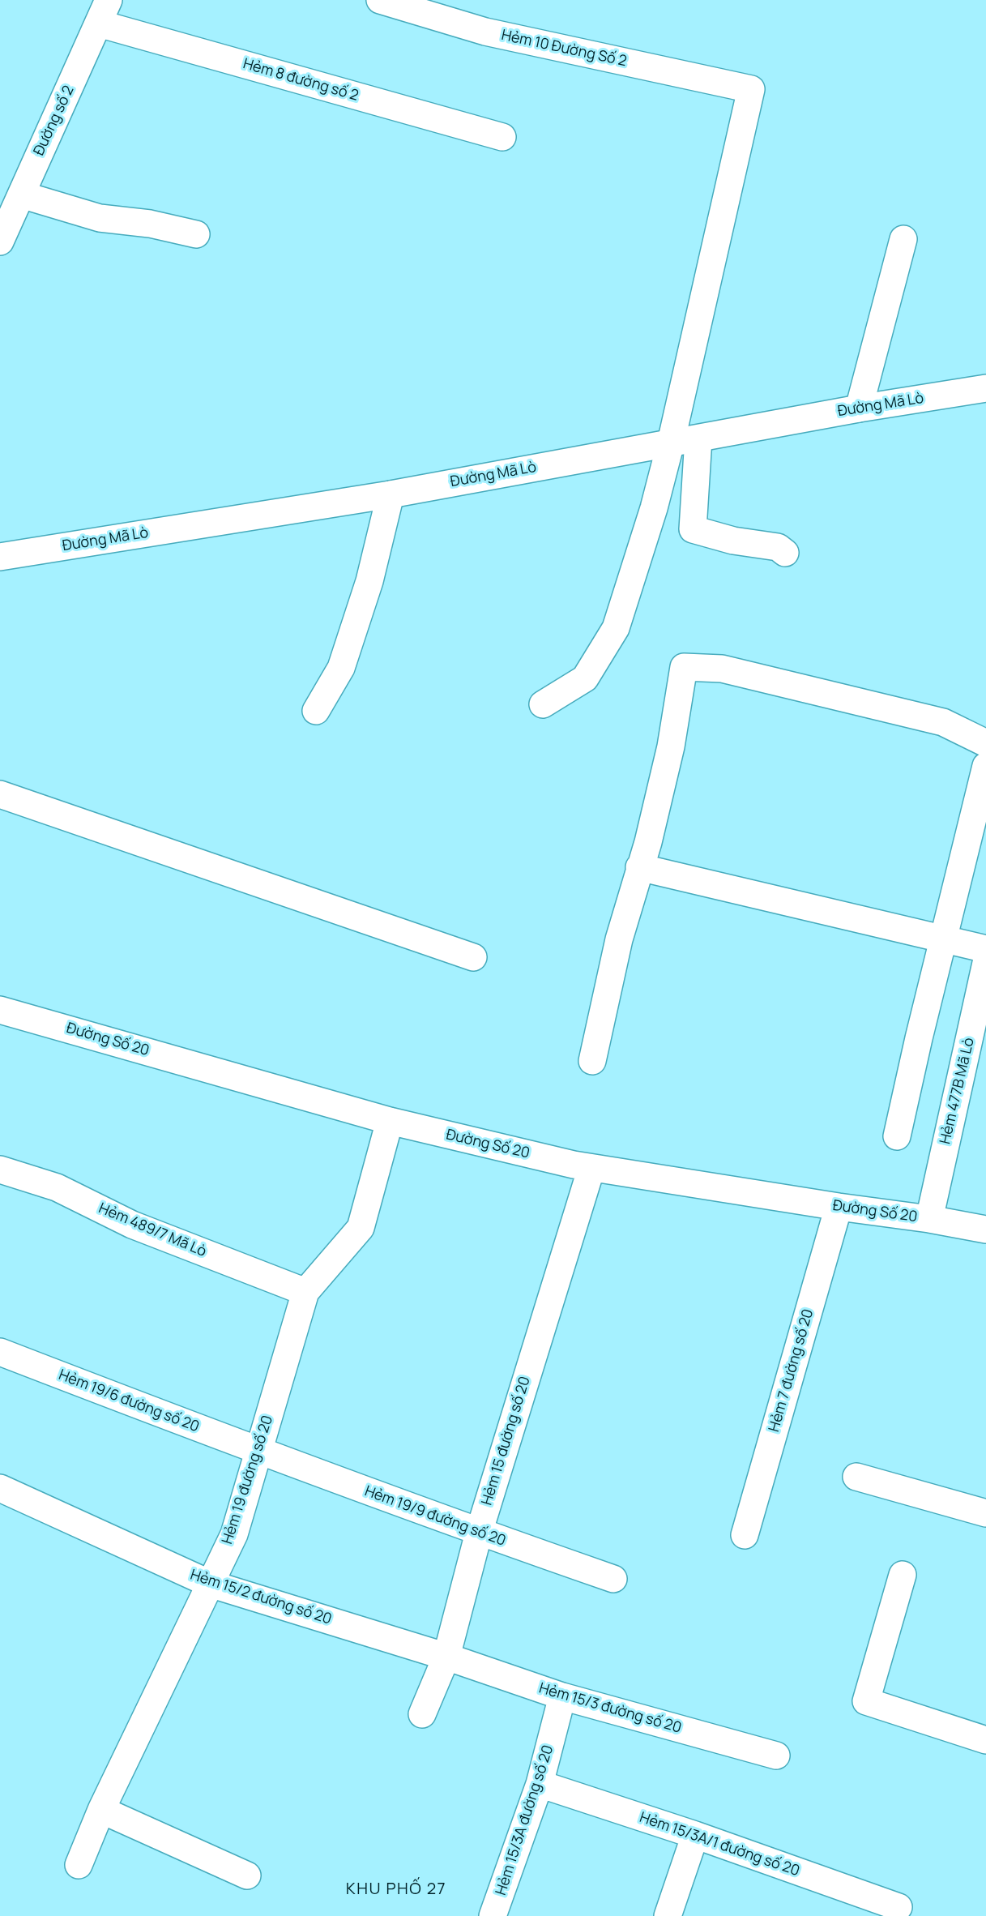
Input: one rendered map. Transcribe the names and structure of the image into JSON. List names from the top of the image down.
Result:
{
  "streets": {
    "street": [
      "Hẻm 10 Đường Số 2",
      "Hẻm 8 đường số 2",
      "Đường số 2",
      "Đường Mã Lò",
      "Đường Số 20",
      "Hẻm 477B Mã Lò",
      "Hẻm 489/7 Mã Lò",
      "Hẻm 7 đường số 20",
      "Hẻm 19/6 đường số 20",
      "Hẻm 15 đường số 20",
      "Hẻm 19 đường số 20",
      "Hẻm 19/9 đường số 20",
      "Hẻm 15/2 đường số 20",
      "Hẻm 15/3 đường số 20",
      "Hẻm 15/3A đường số 20",
      "Hẻm 15/3A/1 đường số 20"
    ]
  },
  "crossings": [
    ["Hẻm 10 Đường Số 2", "Đường Mã Lò"],
    ["Hẻm 8 đường số 2", "Đường số 2"],
    ["Đường Số 20", "Hẻm 477B Mã Lò"],
    ["Đường Số 20", "Hẻm 7 đường số 20"],
    ["Đường Số 20", "Hẻm 15 đường số 20"],
    ["Đường Số 20", "Hẻm 19 đường số 20"],
    ["Hẻm 489/7 Mã Lò", "Hẻm 19 đường số 20"],
    ["Hẻm 19/6 đường số 20", "Hẻm 19 đường số 20"],
    ["Hẻm 19/6 đường số 20", "Hẻm 19/9 đường số 20"],
    ["Hẻm 15 đường số 20", "Hẻm 19/9 đường số 20"],
    ["Hẻm 15 đường số 20", "Hẻm 15/2 đường số 20"],
    ["Hẻm 15 đường số 20", "Hẻm 15/3 đường số 20"],
    ["Hẻm 19 đường số 20", "Hẻm 19/9 đường số 20"],
    ["Hẻm 19 đường số 20", "Hẻm 15/2 đường số 20"],
    ["Hẻm 15/2 đường số 20", "Hẻm 15/3 đường số 20"],
    ["Hẻm 15/3 đường số 20", "Hẻm 15/3A đường số 20"],
    ["Hẻm 15/3A đường số 20", "Hẻm 15/3A/1 đường số 20"]
  ],
  "districts": ["KHU PHỐ 27"]
}
